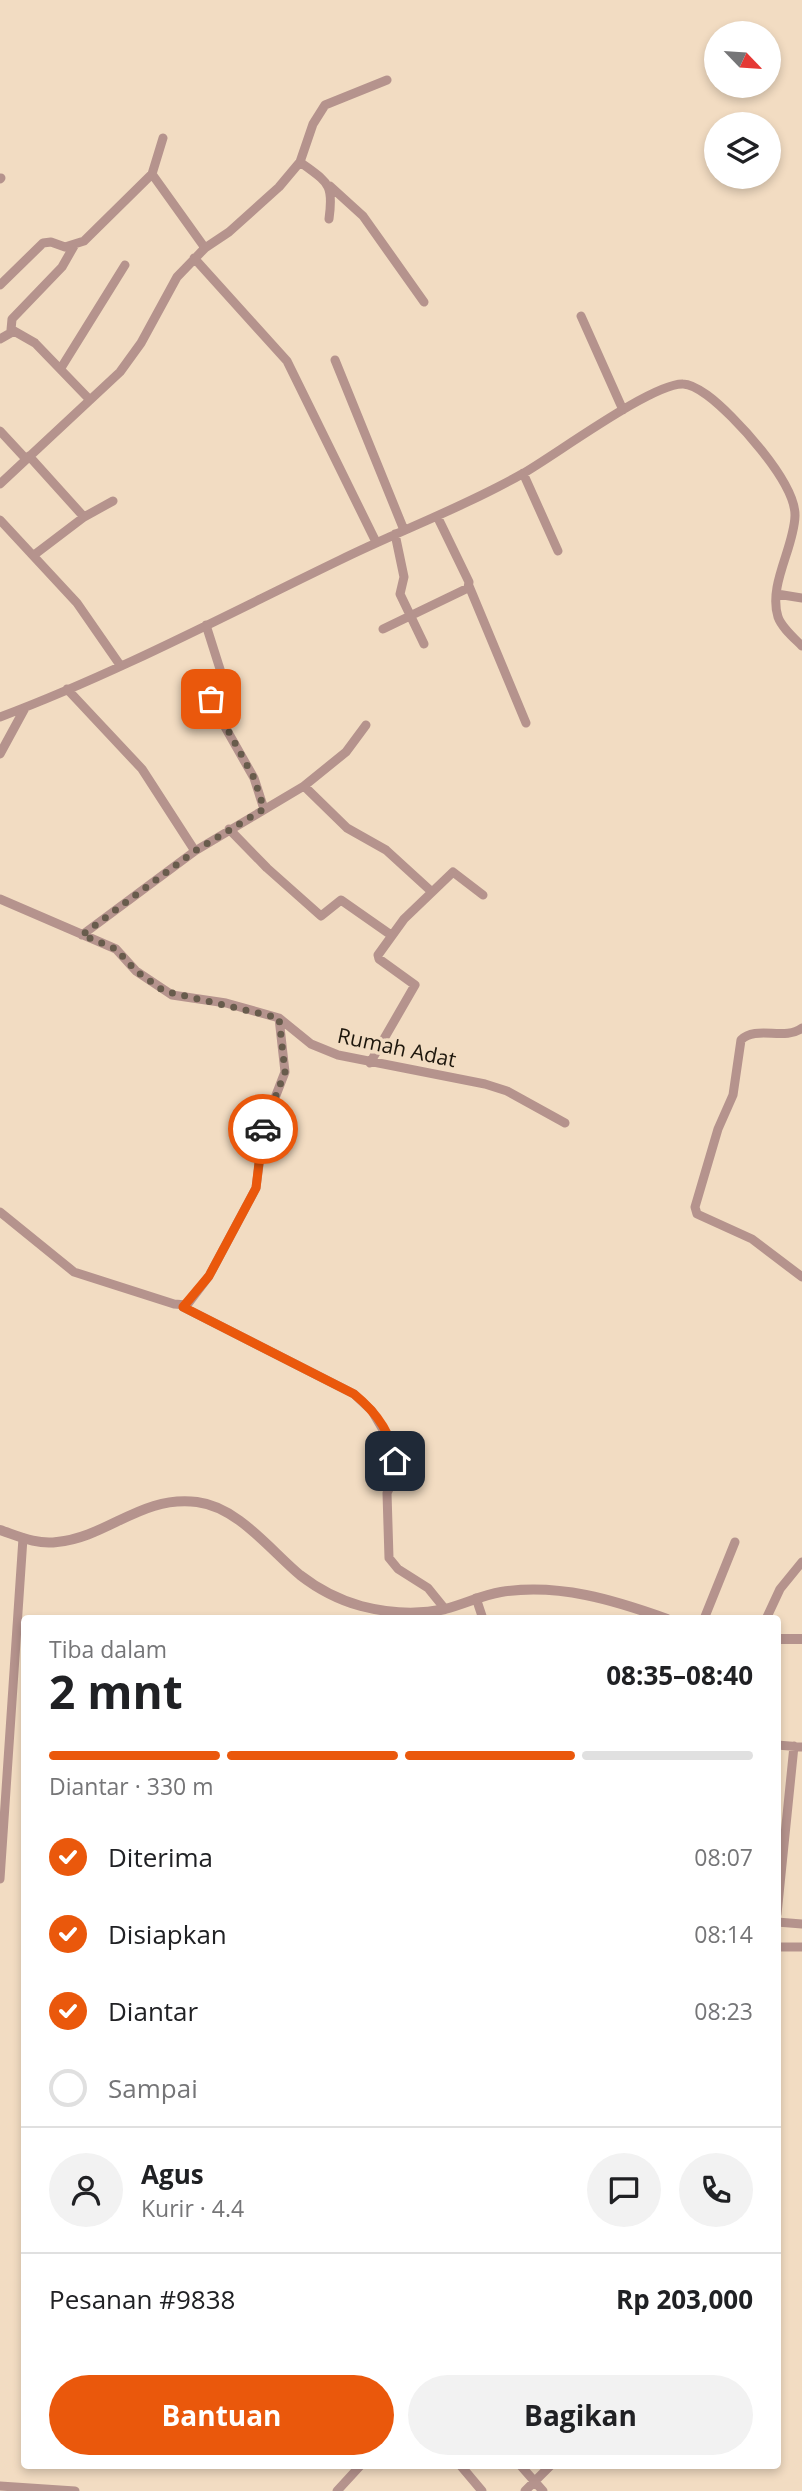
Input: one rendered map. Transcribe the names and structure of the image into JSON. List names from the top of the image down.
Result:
{
  "streets": {
    "street": ["Rumah Adat"]
  },
  "north": "bottom right",
  "page": {
    "heading": ["2 mnt", "Tiba dalam", "08:35–08:40"],
    "panel": [
      "Agus",
      "Kurir · 4.4",
      "Pesanan #9838",
      "Rp 203,000"
    ],
    "bar": "Diantar · 330 m",
    "list": [
      ["Diterima", "08:07"],
      ["Disiapkan", "08:14"],
      ["Diantar", "08:23"],
      "Sampai"
    ],
    "buttons": ["Bantuan", "Bagikan"]
  }
}
